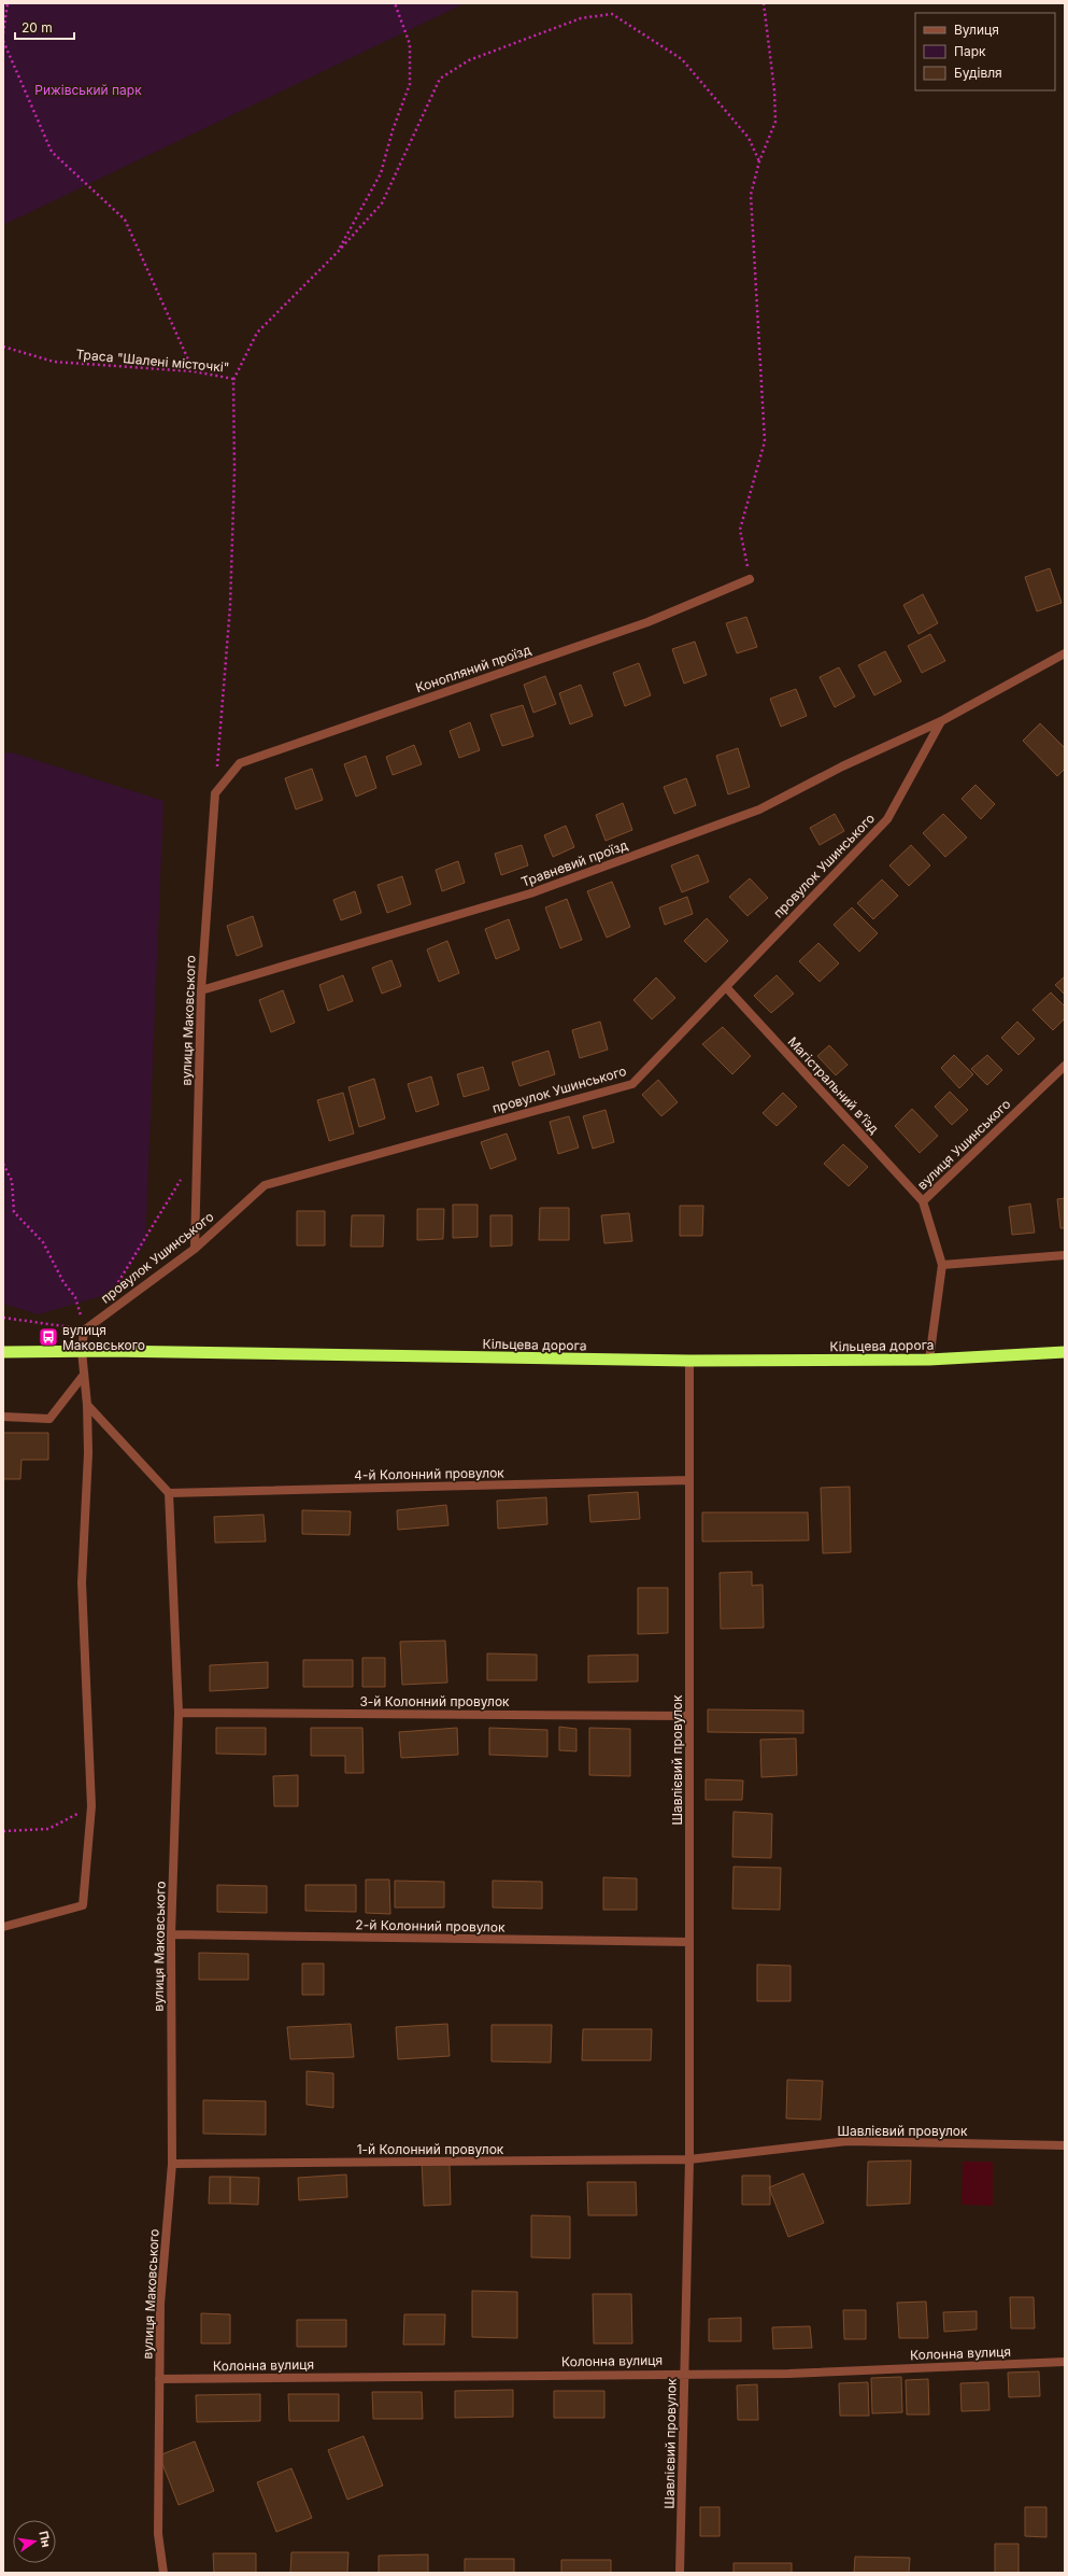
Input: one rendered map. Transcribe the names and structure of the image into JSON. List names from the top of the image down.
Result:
{
  "streets": {
    "highway": ["Кільцева дорога"],
    "street": [
      "Конопляний проїзд",
      "Травневий проїзд",
      "провулок Ушинського",
      "вулиця Маковського",
      "Магістральний в’їзд",
      "вулиця Ушинського",
      "4-й Колонний провулок",
      "3-й Колонний провулок",
      "Шавлієвий провулок",
      "2-й Колонний провулок",
      "1-й Колонний провулок",
      "Колонна вулиця"
    ],
    "path": ["Траса \"Шаленi мiсточкi\""]
  },
  "crossings": [
    ["Конопляний проїзд", "вулиця Маковського"],
    ["Травневий проїзд", "провулок Ушинського"],
    ["Травневий проїзд", "вулиця Маковського"],
    ["провулок Ушинського", "вулиця Маковського"],
    ["провулок Ушинського", "Магістральний в’їзд"],
    ["вулиця Маковського", "4-й Колонний провулок"],
    ["вулиця Маковського", "3-й Колонний провулок"],
    ["вулиця Маковського", "2-й Колонний провулок"],
    ["вулиця Маковського", "1-й Колонний провулок"],
    ["вулиця Маковського", "Колонна вулиця"],
    ["Магістральний в’їзд", "вулиця Ушинського"],
    ["вулиця Ушинського", "Кільцева дорога"],
    ["Кільцева дорога", "Шавлієвий провулок"],
    ["4-й Колонний провулок", "Шавлієвий провулок"],
    ["3-й Колонний провулок", "Шавлієвий провулок"],
    ["Шавлієвий провулок", "2-й Колонний провулок"],
    ["Шавлієвий провулок", "1-й Колонний провулок"],
    ["Шавлієвий провулок", "Колонна вулиця"]
  ],
  "parks": ["Рижівський парк"],
  "places": {
    "bus stop": ["вулиця Маковського"]
  },
  "legend": ["Вулиця", "Парк", "Будівля"],
  "scale_bar": "20 m",
  "north": "right"
}
